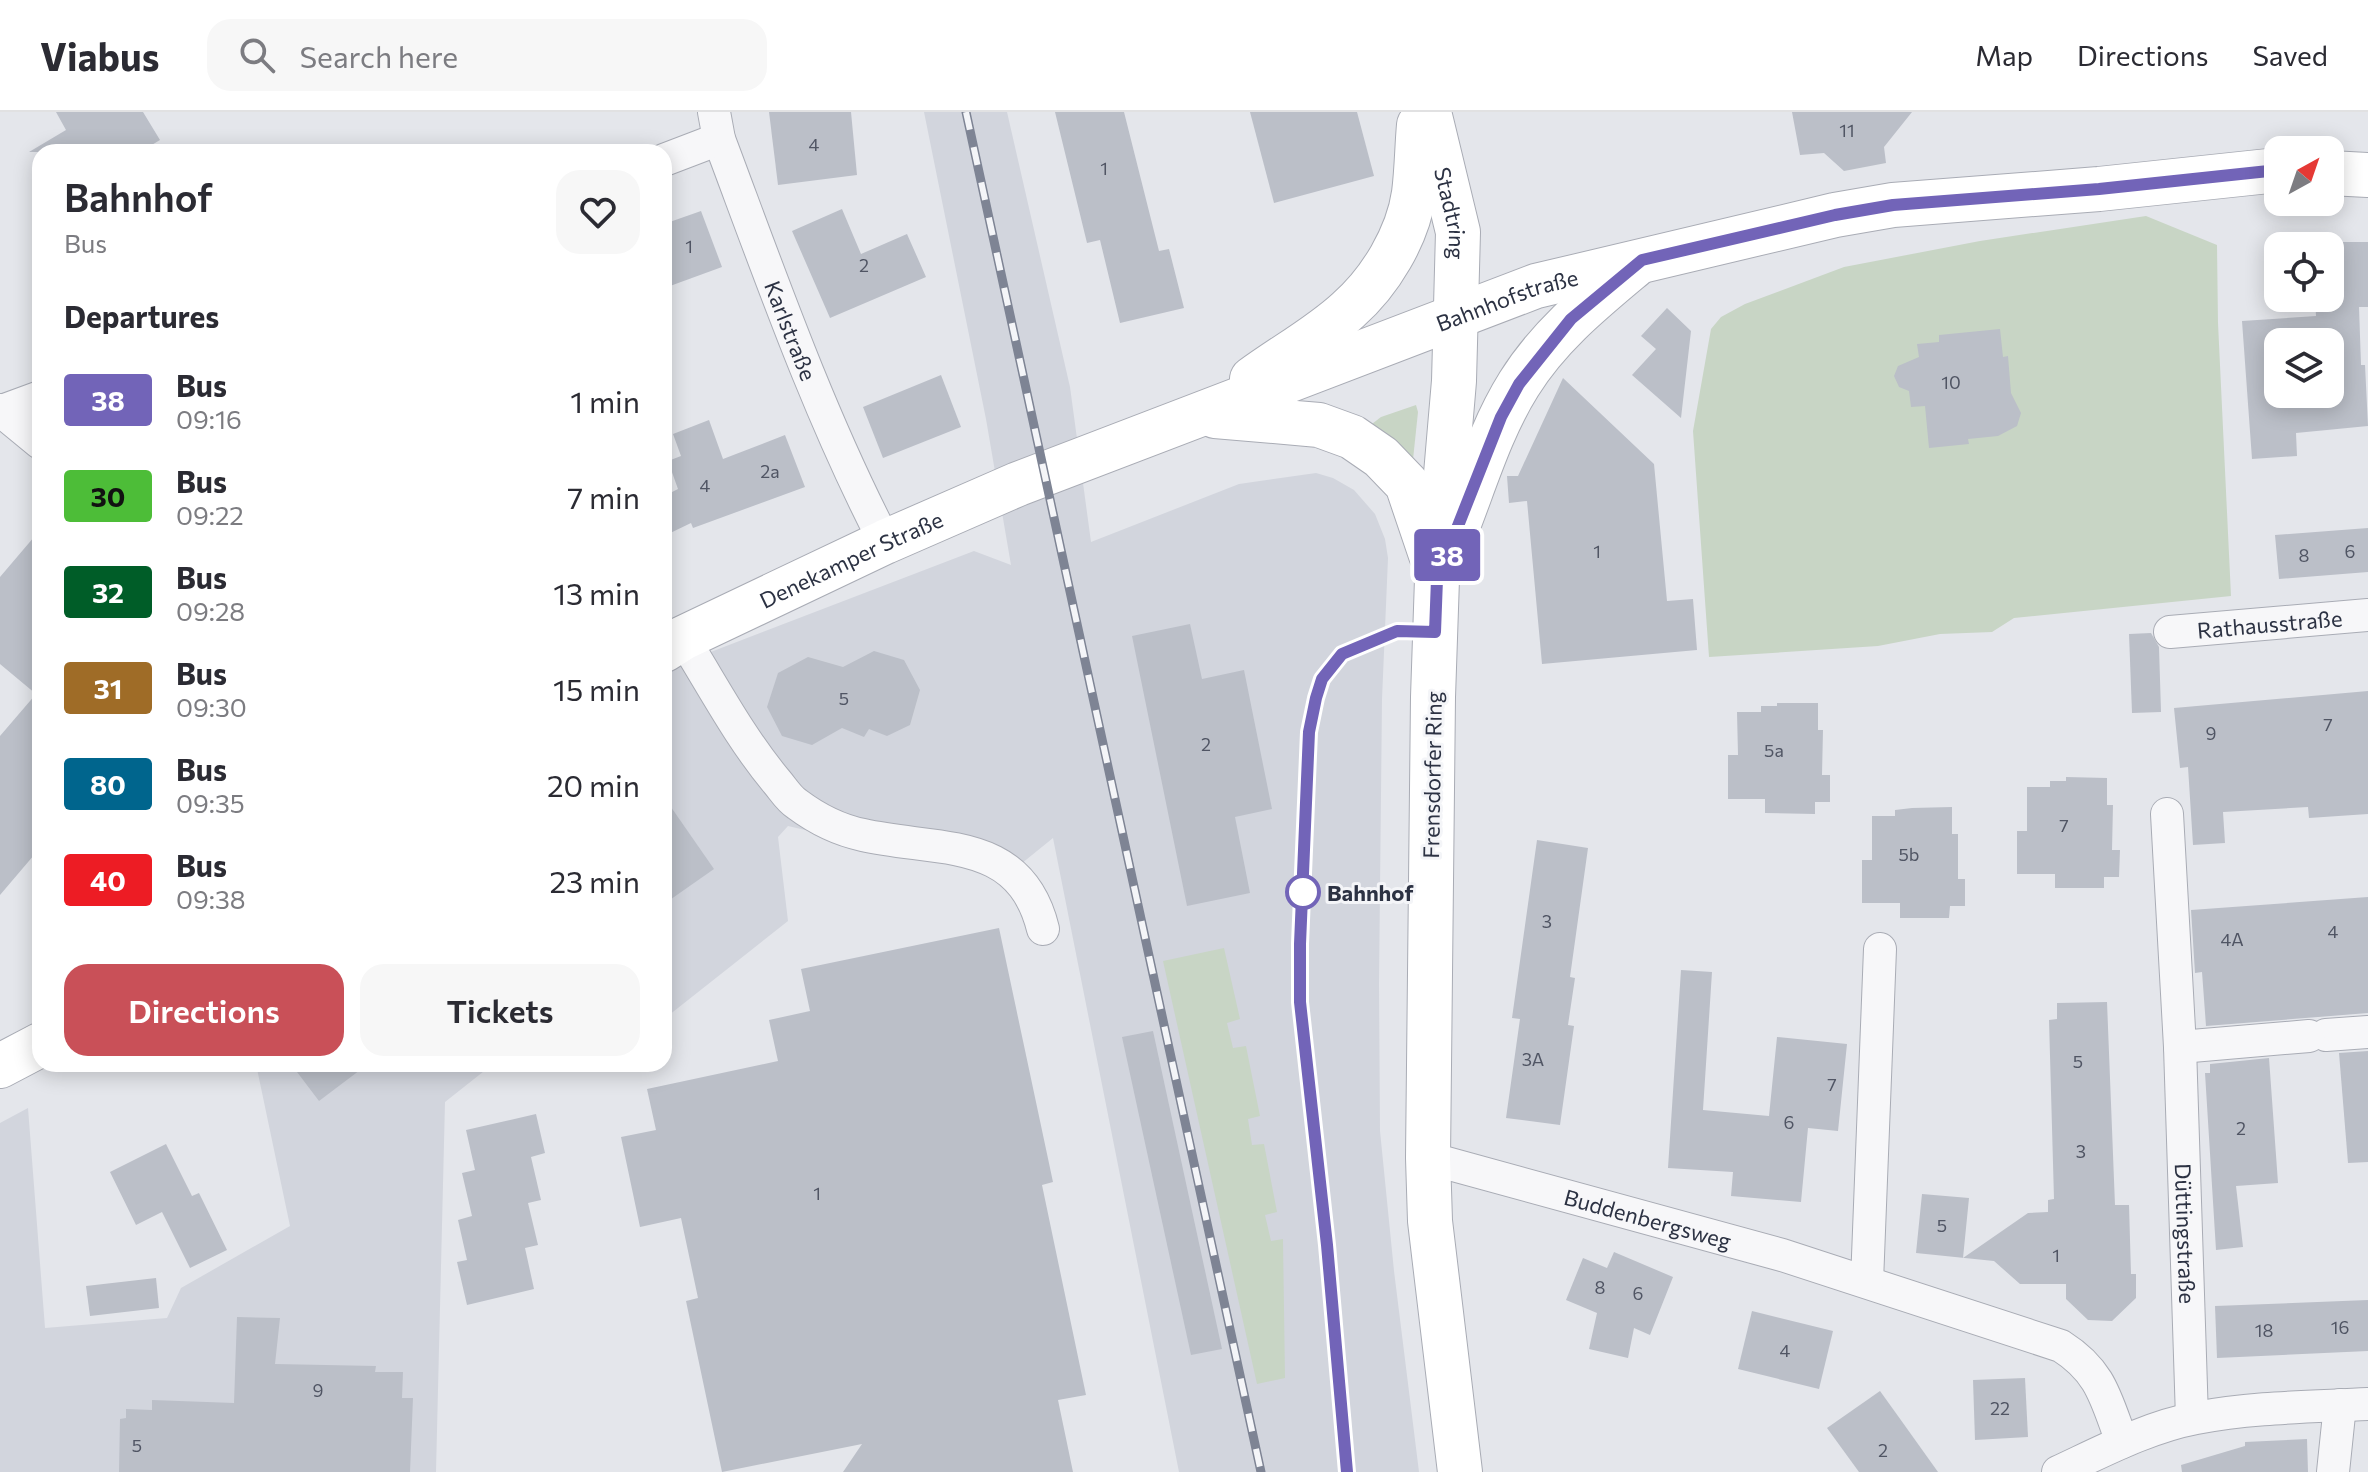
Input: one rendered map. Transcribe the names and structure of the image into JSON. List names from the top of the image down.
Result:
{
  "streets": {
    "street": [
      "Stadtring",
      "Bahnhofstraße",
      "Karlstraße",
      "Denekamper Straße",
      "Rathausstraße",
      "Frensdorfer Ring",
      "Buddenbergsweg",
      "Düttingstraße"
    ]
  },
  "crossings": [
    ["Stadtring", "Bahnhofstraße"],
    ["Stadtring", "Frensdorfer Ring"],
    ["Bahnhofstraße", "Denekamper Straße"],
    ["Bahnhofstraße", "Frensdorfer Ring"],
    ["Karlstraße", "Denekamper Straße"],
    ["Frensdorfer Ring", "Buddenbergsweg"]
  ],
  "places": ["Bahnhof"],
  "lines": ["bus line 38"],
  "house_numbers": [
    "11",
    "4",
    "1",
    "1",
    "2",
    "10",
    "2a",
    "4",
    "1",
    "6",
    "8",
    "5",
    "7",
    "9",
    "2",
    "5a",
    "7",
    "5b",
    "3",
    "4",
    "4A",
    "3A",
    "5",
    "7",
    "6",
    "2",
    "3",
    "1",
    "5",
    "1",
    "8",
    "6",
    "16",
    "18",
    "4",
    "9",
    "22",
    "5",
    "2"
  ],
  "north": "top right",
  "page": {
    "header": "Viabus",
    "search": "Search here",
    "nav": ["Map", "Directions", "Saved"],
    "on_map": "38",
    "heading": [
      ["Bahnhof", "Bus"],
      "Departures"
    ],
    "list": [
      {
        "mark": "38",
        "name": "Bus",
        "note": "09:16",
        "value": "1 min"
      },
      {
        "mark": "30",
        "name": "Bus",
        "note": "09:22",
        "value": "7 min"
      },
      {
        "mark": "32",
        "name": "Bus",
        "note": "09:28",
        "value": "13 min"
      },
      {
        "mark": "31",
        "name": "Bus",
        "note": "09:30",
        "value": "15 min"
      },
      {
        "mark": "80",
        "name": "Bus",
        "note": "09:35",
        "value": "20 min"
      },
      {
        "mark": "40",
        "name": "Bus",
        "note": "09:38",
        "value": "23 min"
      }
    ],
    "buttons": ["Directions", "Tickets"]
  }
}
